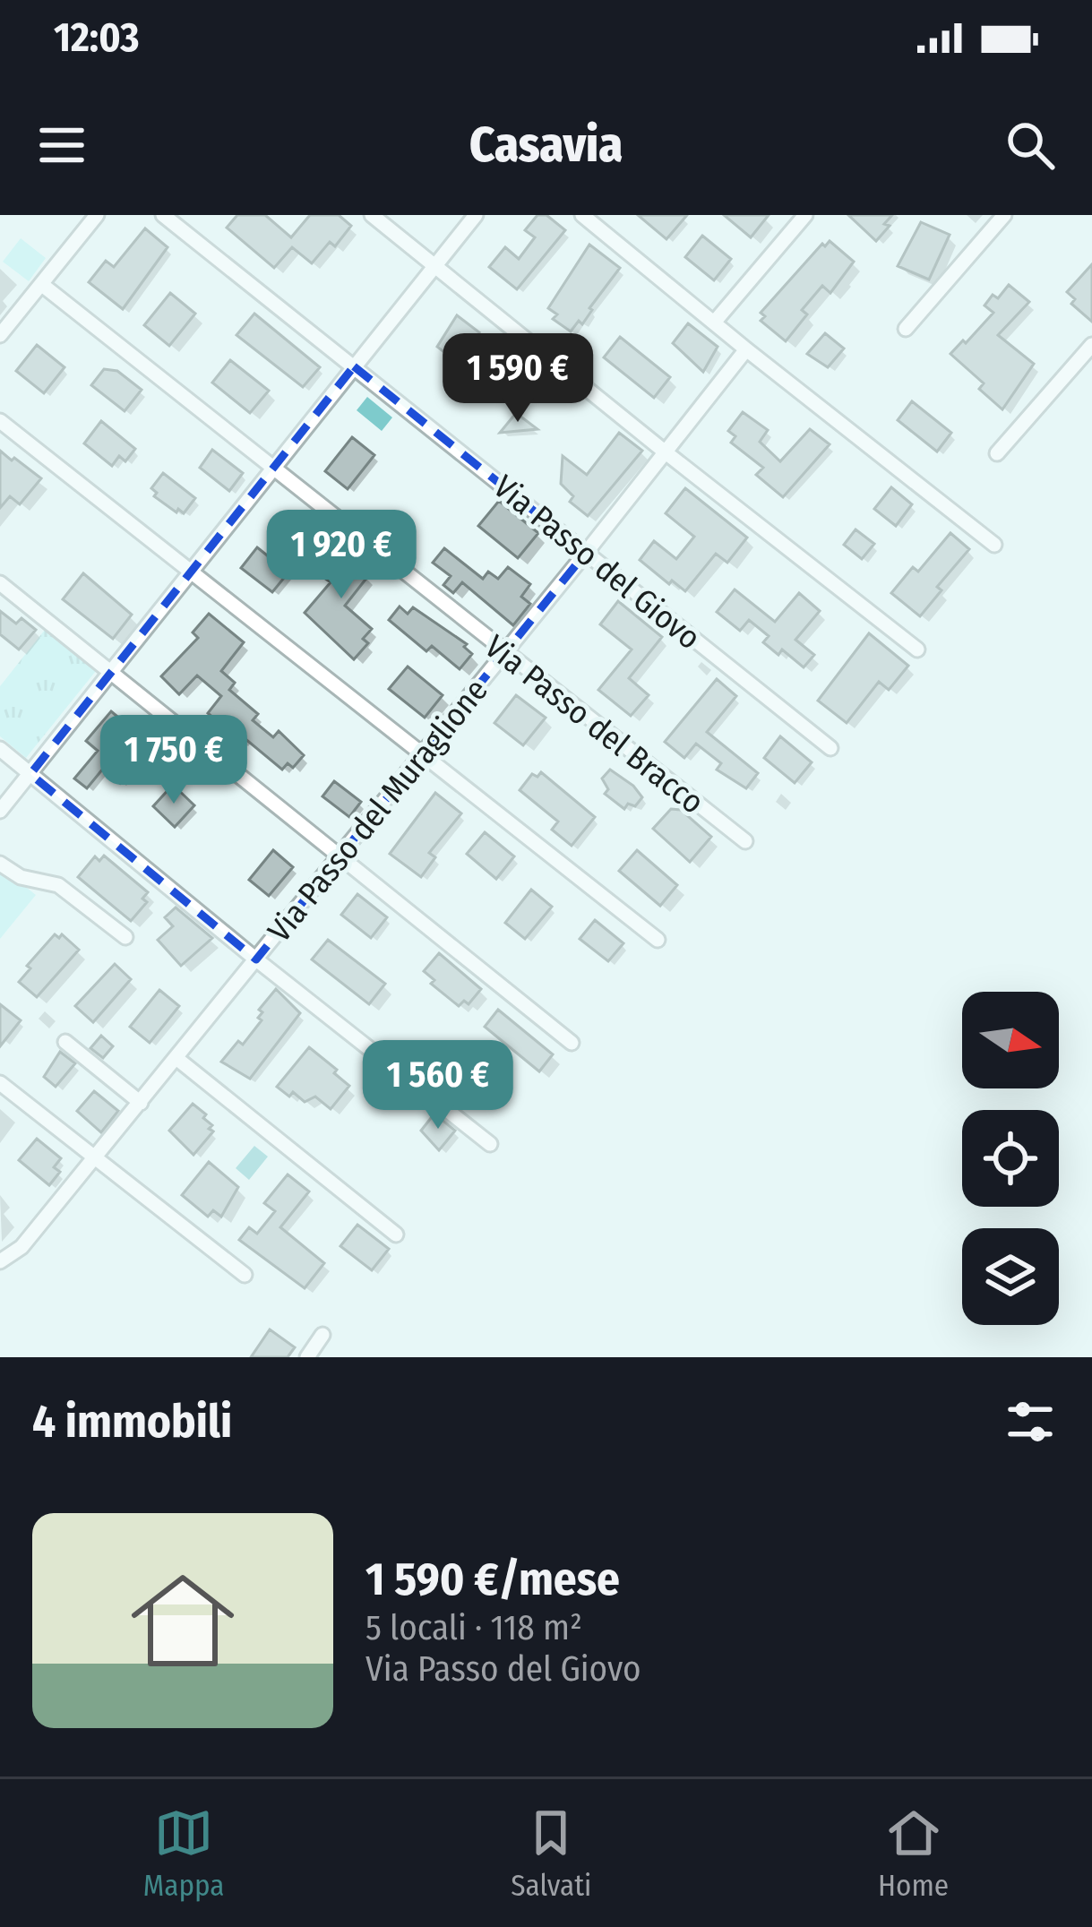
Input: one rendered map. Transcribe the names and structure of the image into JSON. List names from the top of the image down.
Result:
{
  "streets": {
    "street": ["Via Passo del Giovo", "Via Passo del Bracco", "Via Passo del Muraglione"]
  },
  "crossings": [
    ["Via Passo del Giovo", "Via Passo del Muraglione"],
    ["Via Passo del Bracco", "Via Passo del Muraglione"]
  ],
  "north": "right",
  "page": {
    "status": "12:03",
    "header": "Casavia",
    "price": [
      "1 590 €",
      "1 920 €",
      "1 750 €",
      "1 560 €"
    ],
    "heading": "4 immobili",
    "list": [
      {
        "name": "1 590 €/mese",
        "note": "5 locali · 118 m² · Via Passo del Giovo"
      }
    ],
    "tabs": ["Mappa", "Salvati", "Home"]
  }
}
